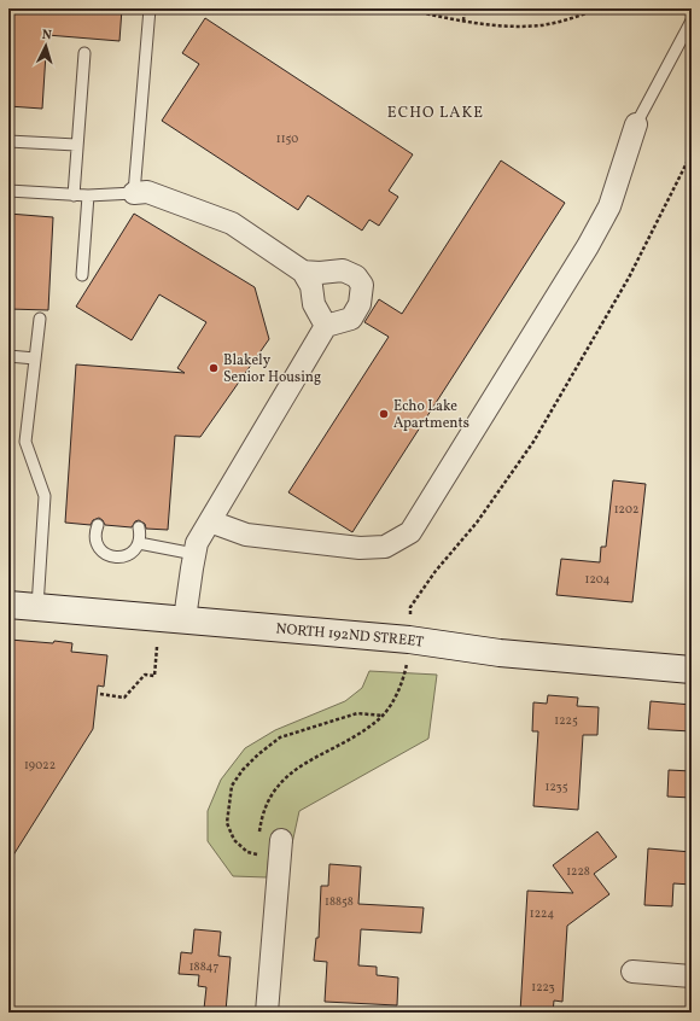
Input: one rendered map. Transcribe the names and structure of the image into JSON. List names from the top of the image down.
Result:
{
  "streets": {
    "street": ["NORTH 192ND STREET"]
  },
  "districts": ["ECHO LAKE"],
  "places": ["Blakely Senior Housing", "Echo Lake Apartments"],
  "house_numbers": [
    "1150",
    "1202",
    "1204",
    "1225",
    "19022",
    "1235",
    "1228",
    "18858",
    "1224",
    "18847",
    "1223"
  ],
  "north": "top"
}
